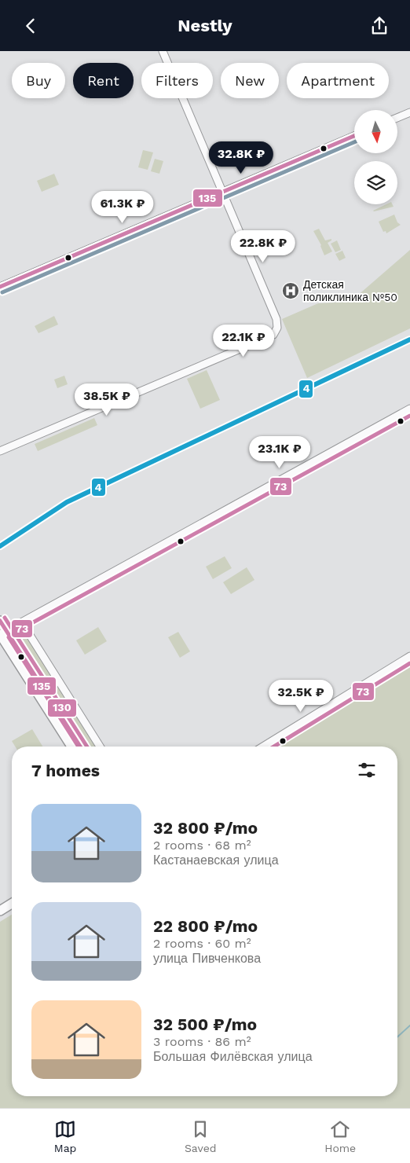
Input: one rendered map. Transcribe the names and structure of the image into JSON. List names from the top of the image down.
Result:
{
  "places": {
    "hospital": ["Детская поликлиника №50"]
  },
  "lines": [
    "transit line 135",
    "transit line 4",
    "transit line 73",
    "transit line 130"
  ],
  "north": "bottom",
  "page": {
    "header": "Nestly",
    "chip": [
      "Buy",
      "Rent",
      "Filters",
      "New",
      "Apartment"
    ],
    "price": [
      "32.8K ₽",
      "61.3K ₽",
      "22.8K ₽",
      "22.1K ₽",
      "38.5K ₽",
      "23.1K ₽",
      "32.5K ₽"
    ],
    "heading": "7 homes",
    "list": [
      {
        "name": "32 800 ₽/mo",
        "note": "2 rooms · 68 m² · Кастанаевская улица"
      },
      {
        "name": "22 800 ₽/mo",
        "note": "2 rooms · 60 m² · улица Пивченкова"
      },
      {
        "name": "32 500 ₽/mo",
        "note": "3 rooms · 86 m² · Большая Филёвская улица"
      }
    ],
    "tabs": ["Map", "Saved", "Home"]
  }
}
